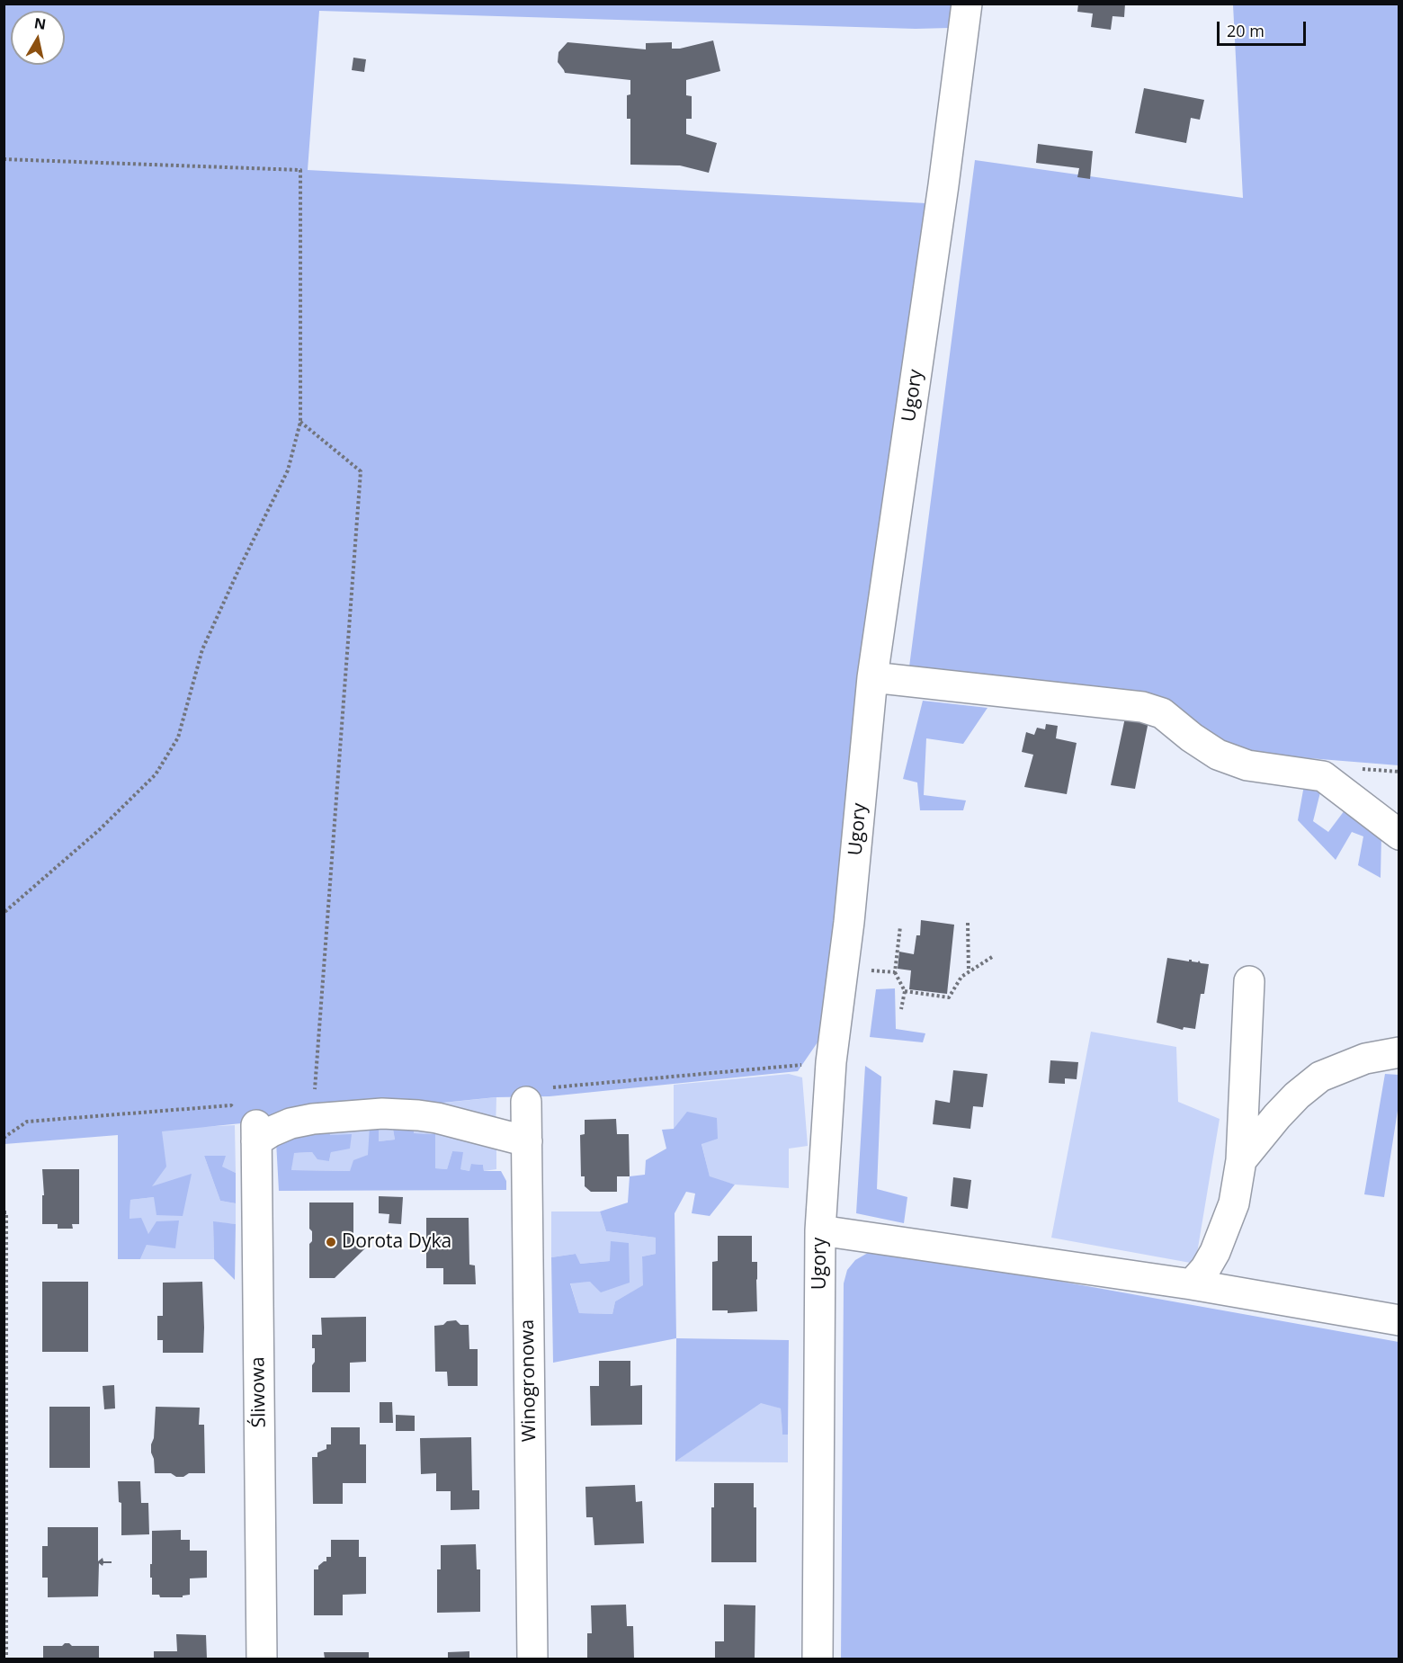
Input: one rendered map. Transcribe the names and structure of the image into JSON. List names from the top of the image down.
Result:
{
  "streets": {
    "street": ["Ugory", "Winogronowa", "Śliwowa"]
  },
  "places": ["Dorota Dyka"],
  "scale_bar": "20 m",
  "north": "top"
}
